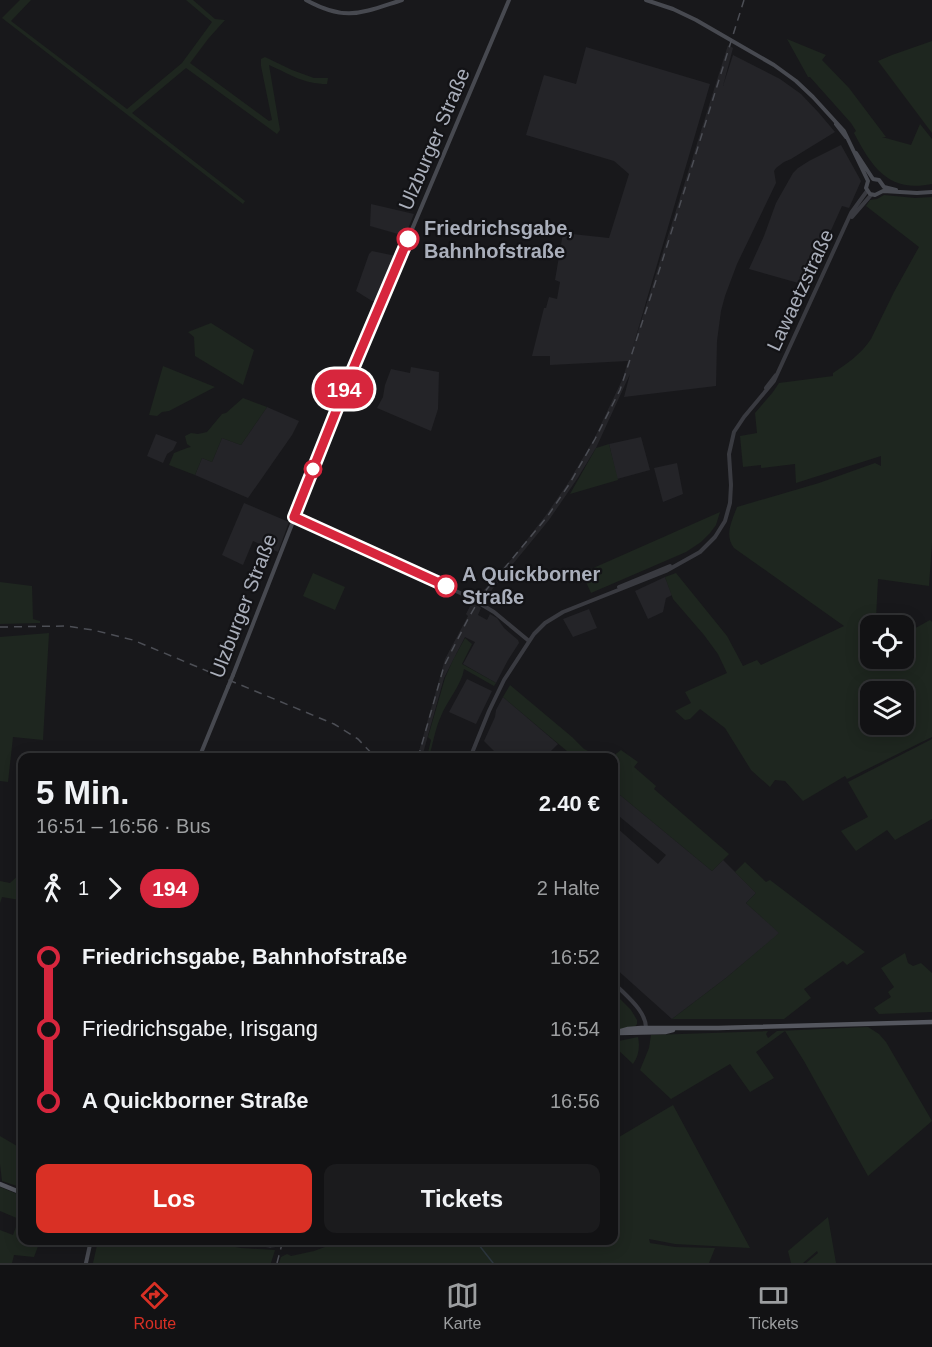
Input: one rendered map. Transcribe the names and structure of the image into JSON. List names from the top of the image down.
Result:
{
  "streets": {
    "main road": ["Ulzburger Straße"],
    "street": ["Lawaetzstraße"]
  },
  "places": ["Friedrichsgabe, Bahnhofstraße", "A Quickborner Straße"],
  "lines": ["bus line 194"],
  "page": {
    "on_map": "194",
    "heading": ["5 Min.", "16:51 – 16:56 · Bus", "2.40 €"],
    "legs": ["1", "194", "2 Halte"],
    "list": [
      {
        "name": "Friedrichsgabe, Bahnhofstraße",
        "value": "16:52"
      },
      {
        "name": "Friedrichsgabe, Irisgang",
        "value": "16:54"
      },
      {
        "name": "A Quickborner Straße",
        "value": "16:56"
      }
    ],
    "buttons": ["Los", "Tickets"],
    "tabs": ["Route", "Karte", "Tickets"]
  }
}
